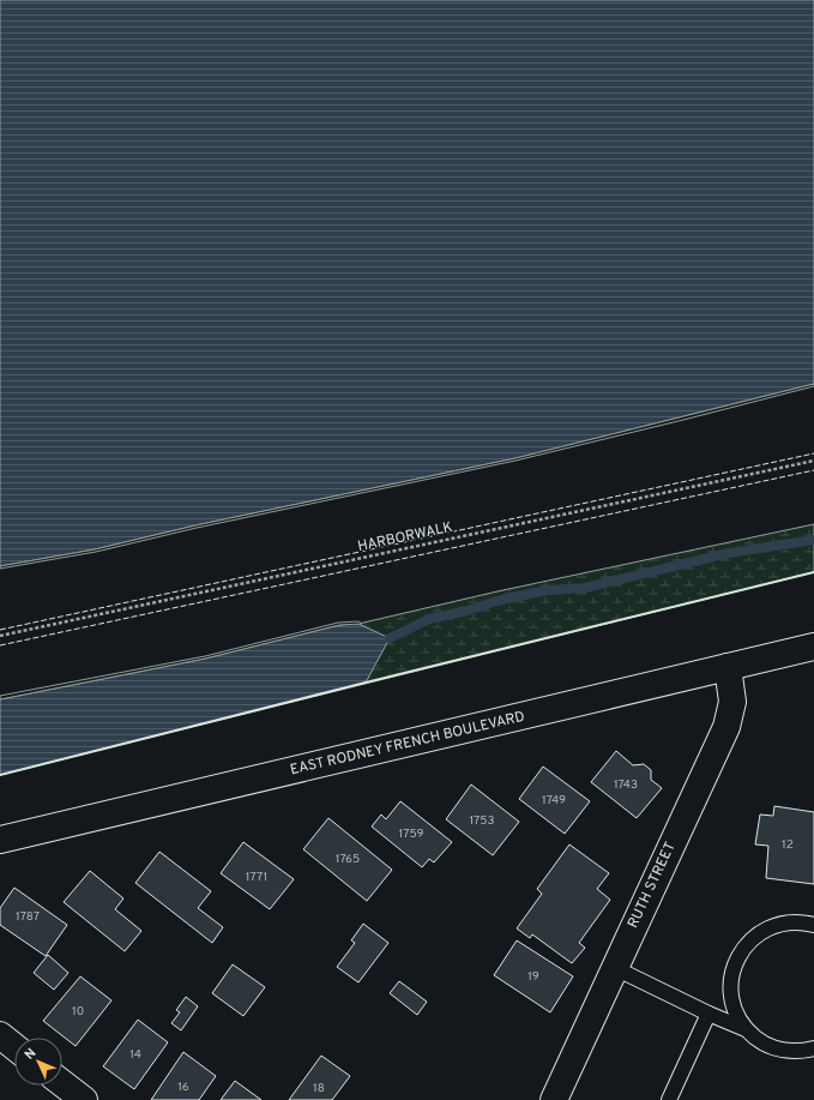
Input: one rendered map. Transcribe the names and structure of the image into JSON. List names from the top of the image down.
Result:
{
  "streets": {
    "main road": ["EAST RODNEY FRENCH BOULEVARD", "RUTH STREET"],
    "path": ["HARBORWALK"]
  },
  "crossings": [
    ["EAST RODNEY FRENCH BOULEVARD", "RUTH STREET"]
  ],
  "house_numbers": [
    "1743",
    "1749",
    "1753",
    "1759",
    "12",
    "1765",
    "1771",
    "1787",
    "19",
    "10",
    "14",
    "16",
    "18"
  ],
  "north": "top left"
}
